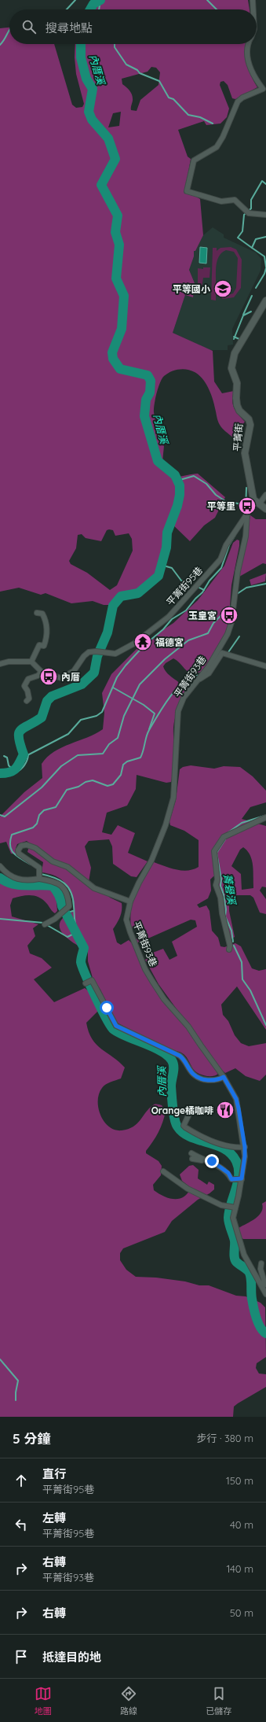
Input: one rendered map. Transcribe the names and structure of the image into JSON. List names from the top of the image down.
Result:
{
  "streets": {
    "street": ["平菁街", "平菁街95巷", "平菁街93巷"]
  },
  "crossings": [
    ["平菁街", "平菁街95巷"],
    ["平菁街95巷", "平菁街93巷"]
  ],
  "water": ["內厝溪", "菁礐溪"],
  "places": {
    "school or university": ["平等國小"],
    "bus stop": ["平等里", "玉皇宮", "內厝"],
    "temple": ["福德宮"],
    "restaurant": ["Orange橘咖啡"]
  },
  "page": {
    "search": "搜尋地點",
    "heading": ["5 分鐘", "步行 · 380 m"],
    "list": [
      ["直行", "平菁街95巷", "150 m"],
      ["左轉", "平菁街95巷", "40 m"],
      ["右轉", "平菁街93巷", "140 m"],
      ["右轉", "50 m"],
      "抵達目的地"
    ],
    "nav": ["地圖", "路線", "已儲存"]
  }
}
